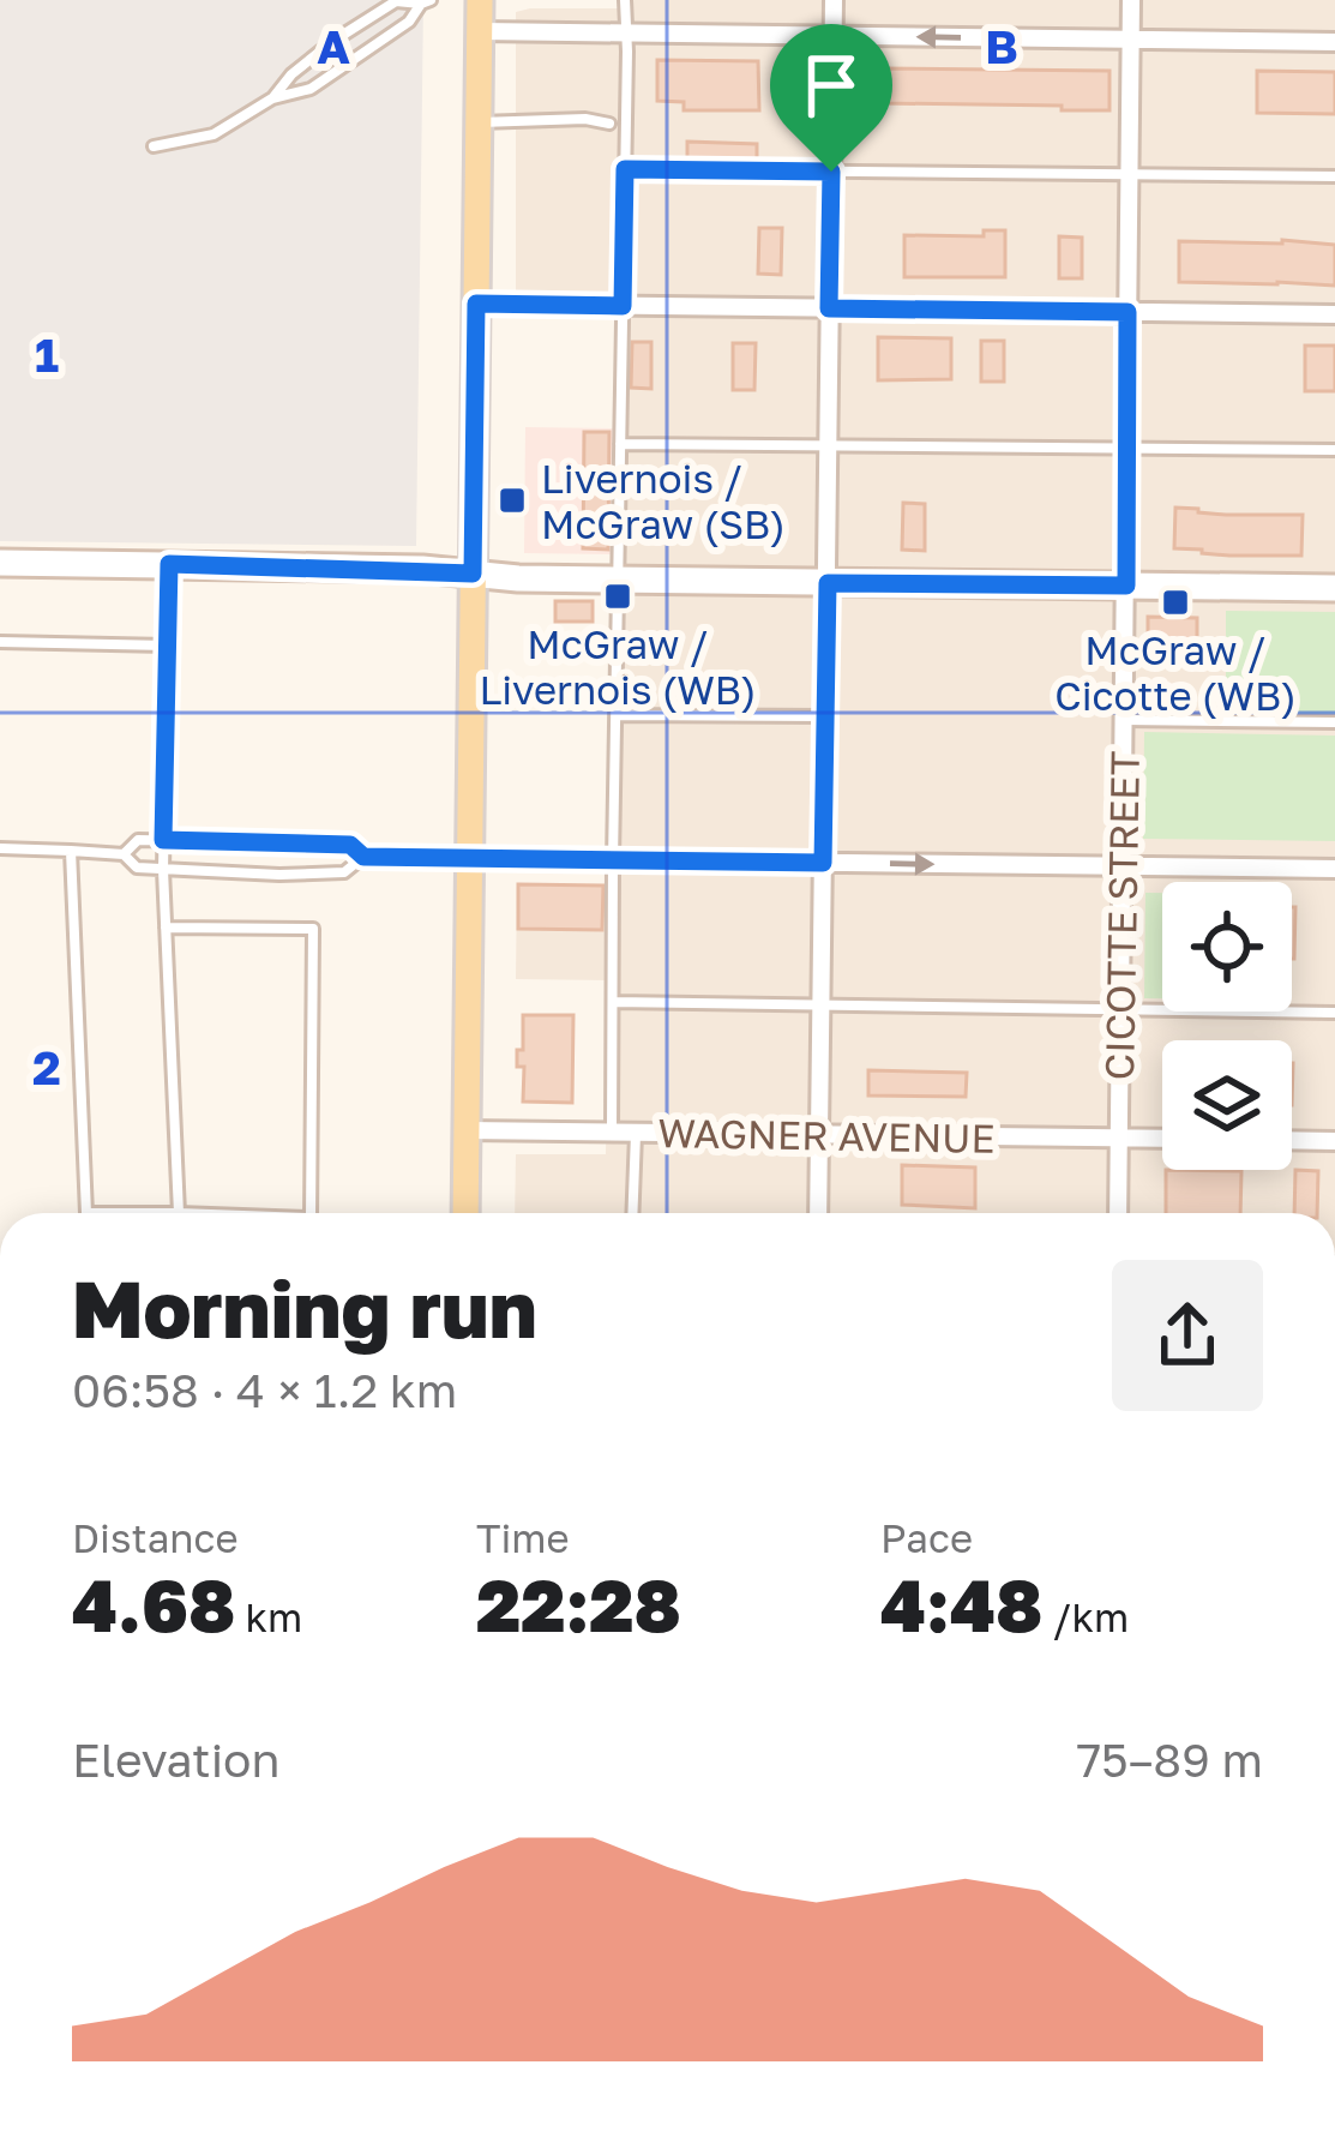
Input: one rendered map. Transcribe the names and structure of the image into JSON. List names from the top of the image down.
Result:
{
  "streets": {
    "street": ["CICOTTE STREET", "WAGNER AVENUE"]
  },
  "crossings": [
    ["CICOTTE STREET", "WAGNER AVENUE"]
  ],
  "places": {
    "transit": ["Livernois / McGraw (SB)", "McGraw / Livernois (WB)", "McGraw / Cicotte (WB)"]
  },
  "page": {
    "heading": ["Morning run", "06:58 · 4 × 1.2 km"],
    "stats": [
      ["Distance", "4.68 km"],
      ["Time", "22:28"],
      ["Pace", "4:48 /km"]
    ],
    "chart": ["Elevation", "75–89 m"]
  },
  "grid": {
    "columns": ["A", "B"],
    "rows": ["1", "2"]
  }
}
